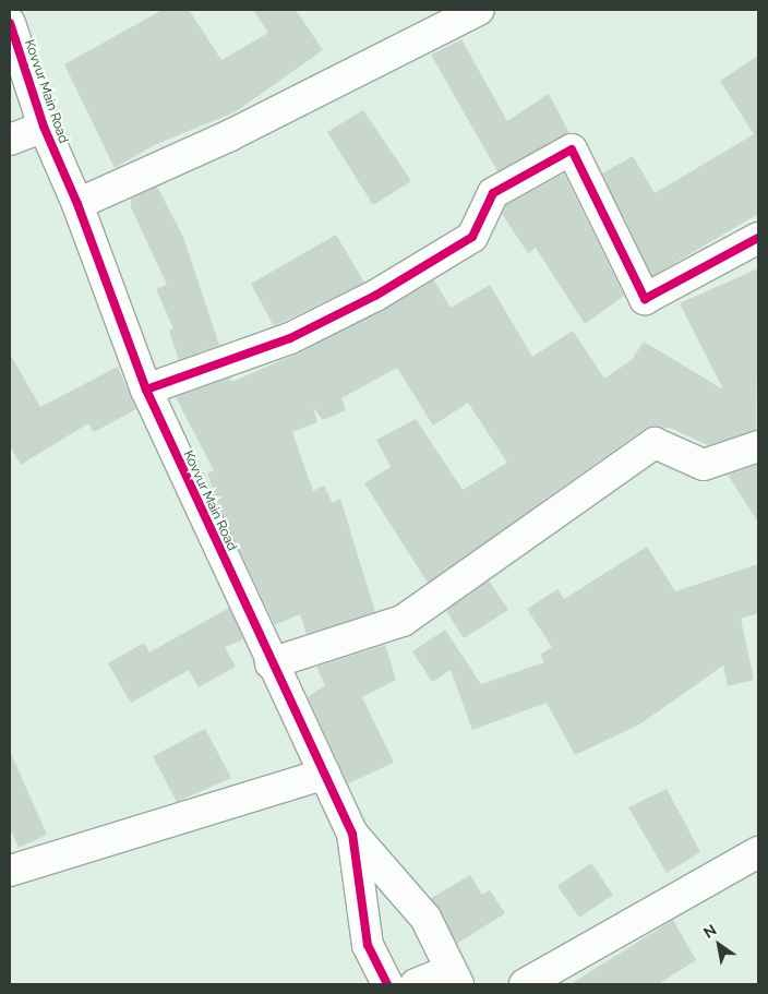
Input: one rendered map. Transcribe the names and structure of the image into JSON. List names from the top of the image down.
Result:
{
  "streets": {
    "street": ["Kovvur Main Road"]
  },
  "north": "top left"
}
